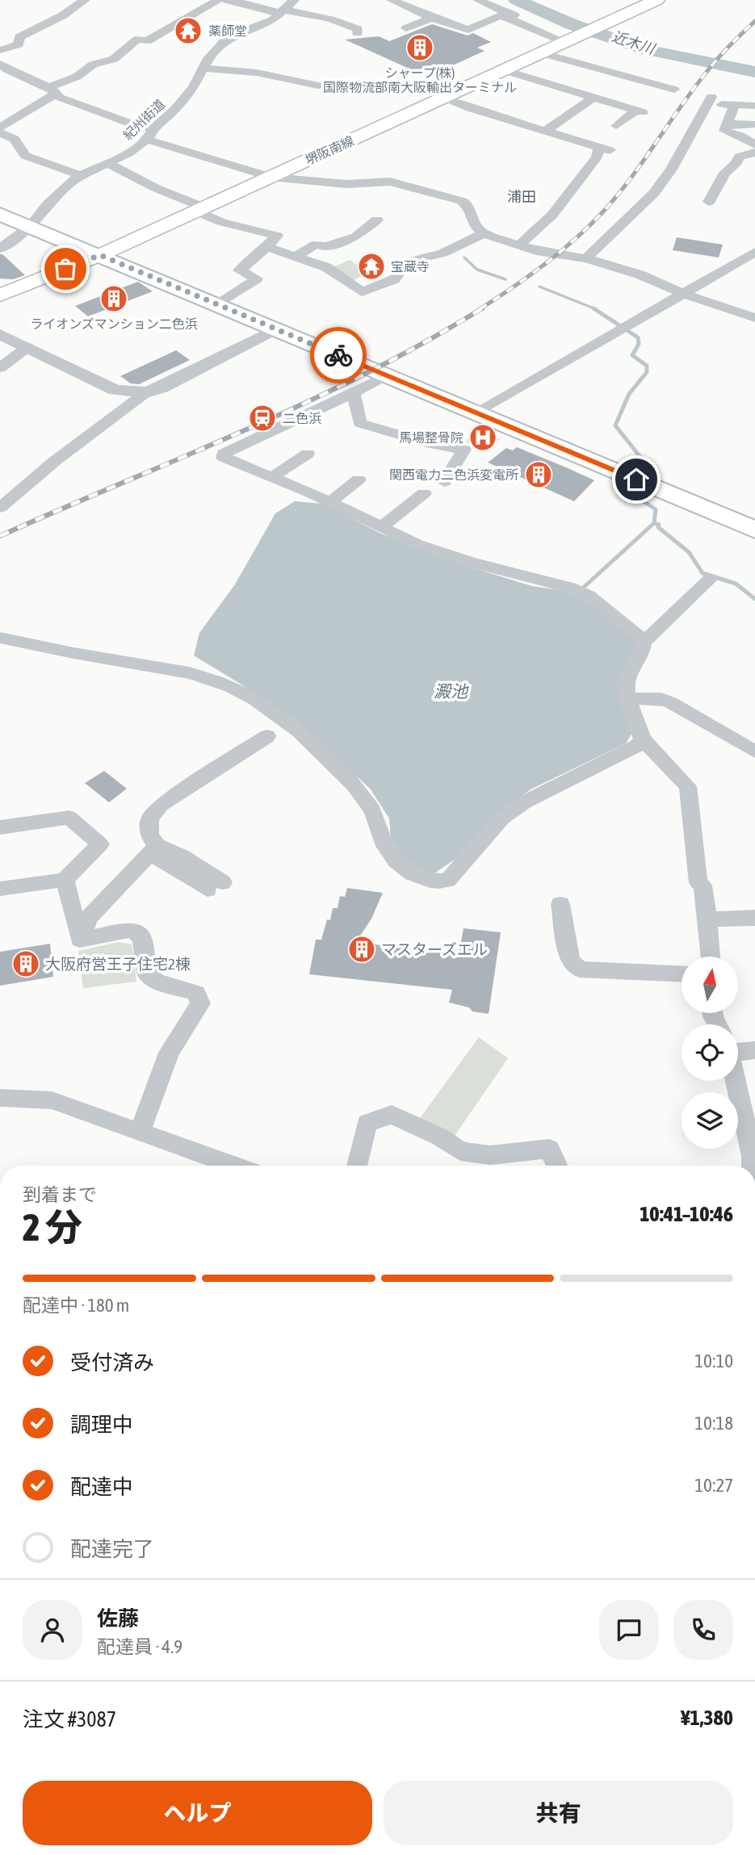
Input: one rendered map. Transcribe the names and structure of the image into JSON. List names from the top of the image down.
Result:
{
  "streets": {
    "main road": ["堺阪南線"],
    "street": ["紀州街道"]
  },
  "districts": ["浦田"],
  "water": ["近木川", "澱池"],
  "places": {
    "temple": ["薬師堂", "宝蔵寺"],
    "building": [
      "シャープ(株) 国際物流部南大阪輸出ターミナル",
      "ライオンズマンション二色浜",
      "関西電力二色浜変電所",
      "マスターズエル",
      "大阪府営王子住宅2棟"
    ],
    "station": ["二色浜"],
    "hospital": ["馬場整骨院"]
  },
  "north": "top",
  "page": {
    "heading": ["2 分", "到着まで", "10:41–10:46"],
    "panel": [
      "佐藤",
      "配達員 · 4.9",
      "注文 #3087",
      "¥1,380"
    ],
    "bar": "配達中 · 180 m",
    "list": [
      ["受付済み", "10:10"],
      ["調理中", "10:18"],
      ["配達中", "10:27"],
      "配達完了"
    ],
    "buttons": ["ヘルプ", "共有"]
  }
}
